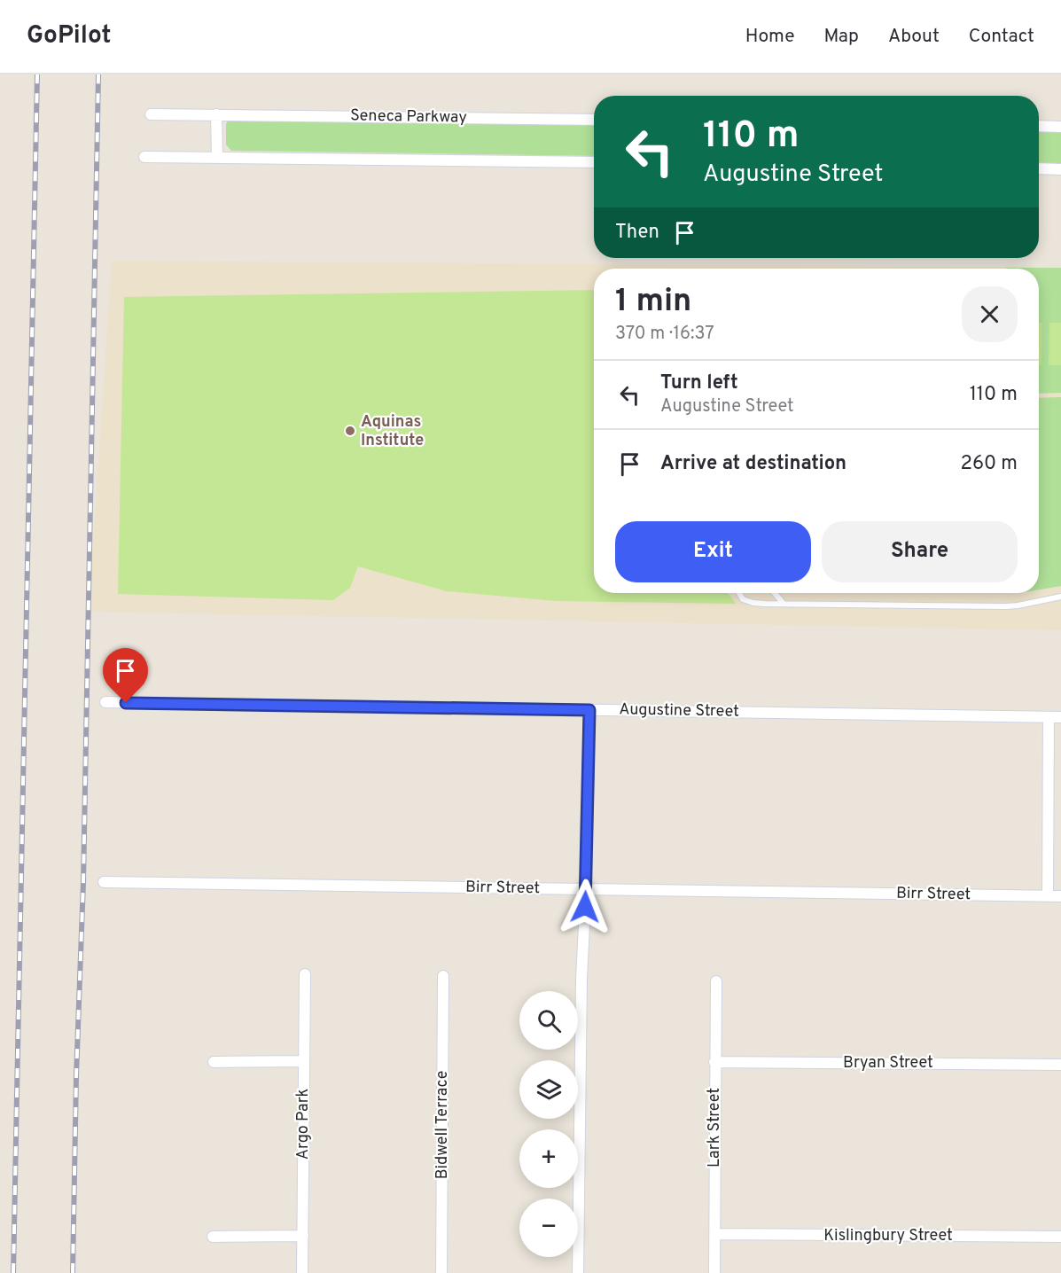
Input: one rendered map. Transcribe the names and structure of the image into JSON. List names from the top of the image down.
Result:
{
  "streets": {
    "street": [
      "Seneca Parkway",
      "Augustine Street",
      "Birr Street",
      "Bryan Street",
      "Argo Park",
      "Bidwell Terrace",
      "Lark Street",
      "Kislingbury Street"
    ]
  },
  "crossings": [
    ["Bryan Street", "Lark Street"],
    ["Lark Street", "Kislingbury Street"]
  ],
  "places": ["Aquinas Institute"],
  "page": {
    "header": "GoPilot",
    "nav": [
      "Home",
      "Map",
      "About",
      "Contact"
    ],
    "turn": ["110 m", "Augustine Street"],
    "then": "Then",
    "heading": ["1 min", "370 m · 16:37"],
    "list": [
      {
        "name": "Turn left",
        "note": "Augustine Street",
        "value": "110 m"
      },
      {
        "name": "Arrive at destination",
        "value": "260 m"
      }
    ],
    "buttons": ["Exit", "Share"],
    "map_buttons": ["+", "−"]
  }
}
